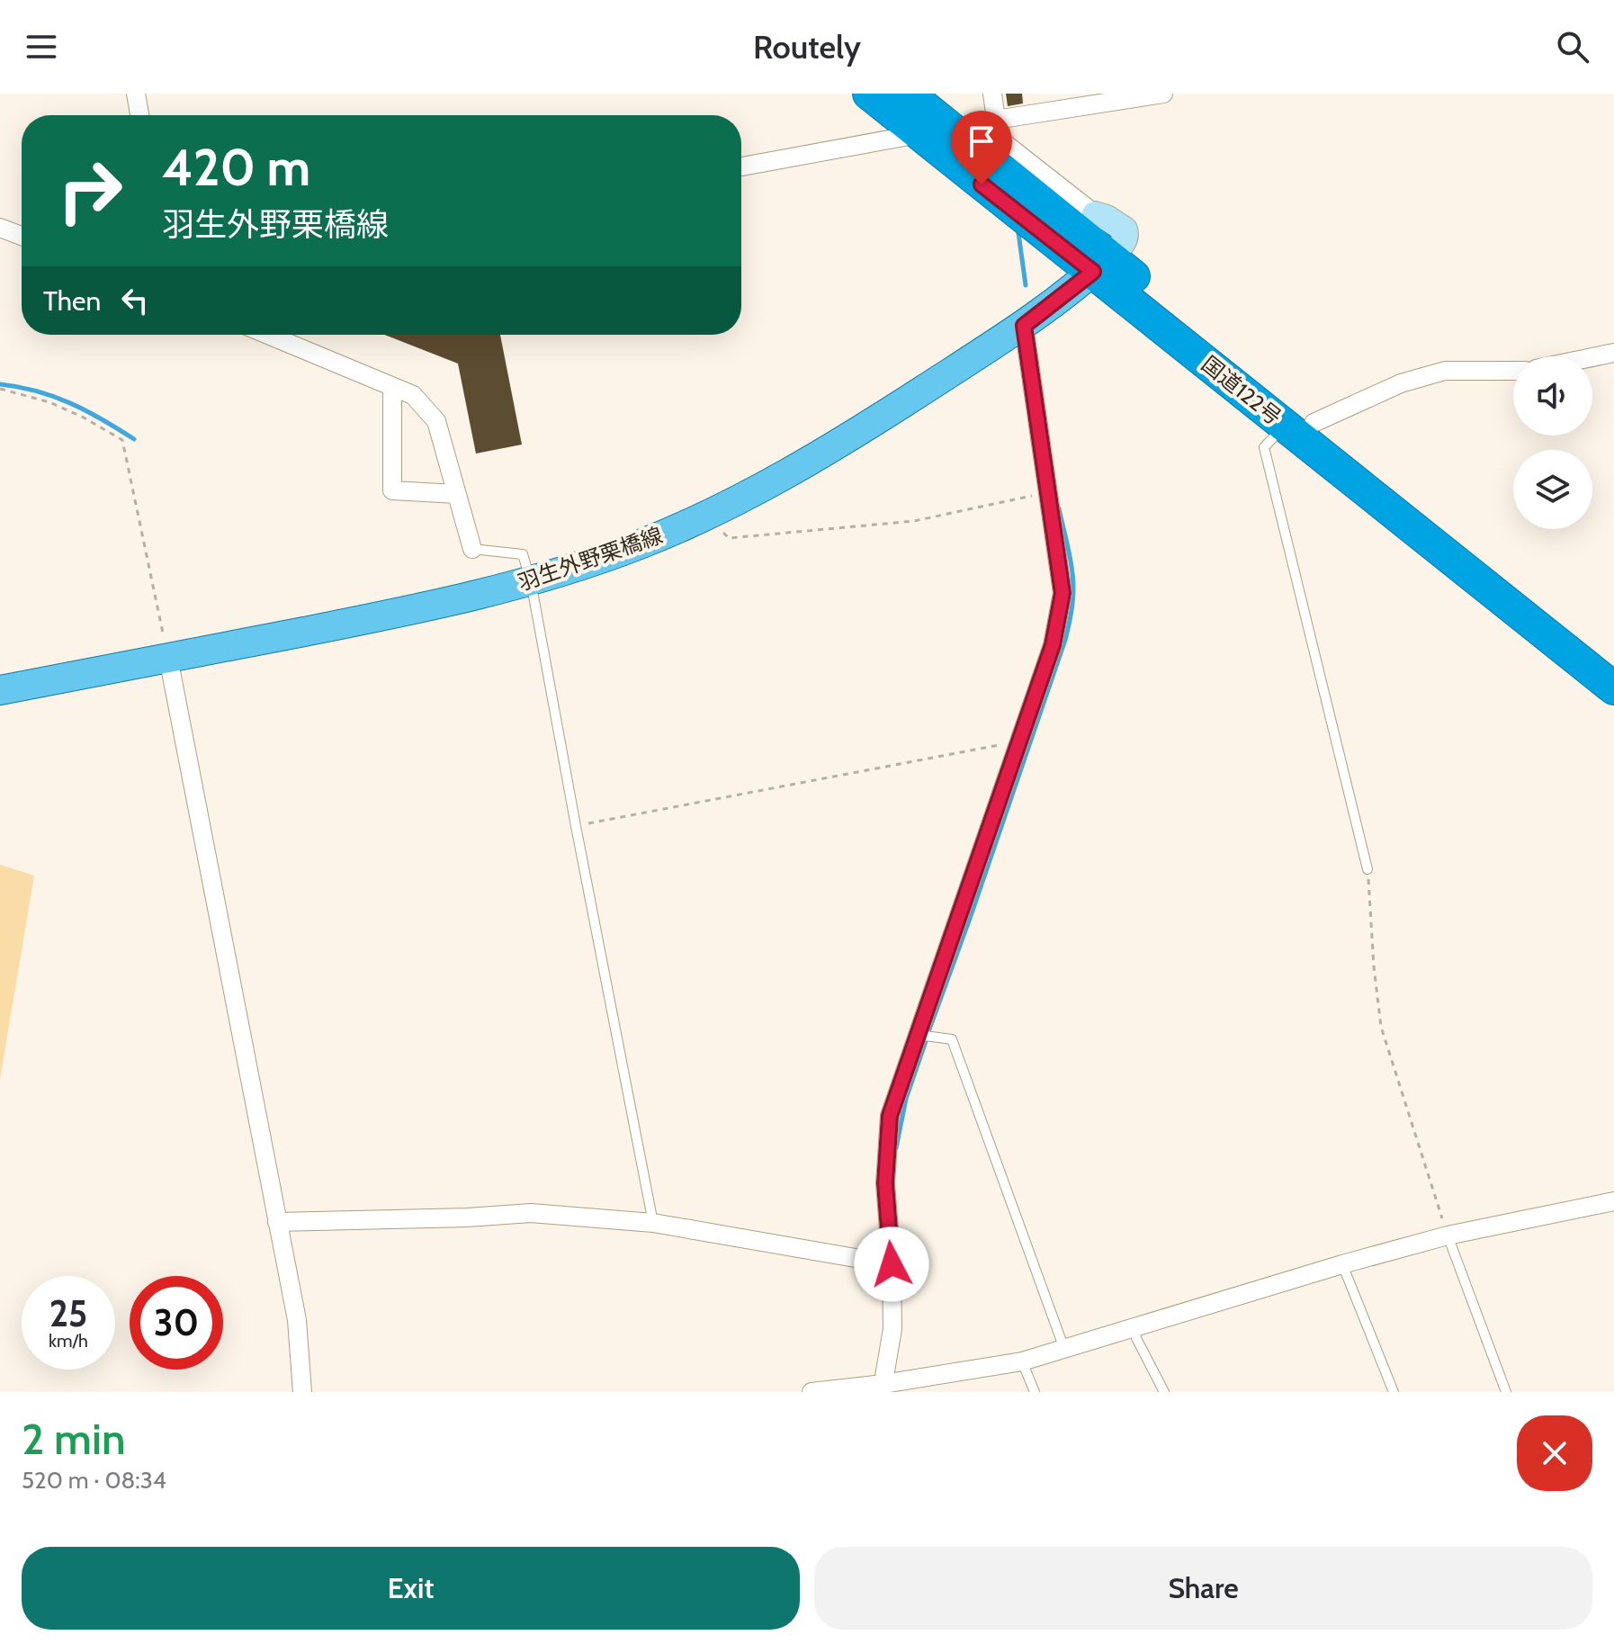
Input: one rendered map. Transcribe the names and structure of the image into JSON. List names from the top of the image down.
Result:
{
  "streets": {
    "highway": ["国道122号"],
    "main road": ["羽生外野栗橋線"]
  },
  "crossings": [
    ["国道122号", "羽生外野栗橋線"]
  ],
  "page": {
    "header": "Routely",
    "turn": ["420 m", "羽生外野栗橋線"],
    "then": "Then",
    "speed": "25 km/h",
    "limit": "30",
    "heading": ["2 min", "520 m · 08:34"],
    "buttons": ["Exit", "Share"]
  }
}
